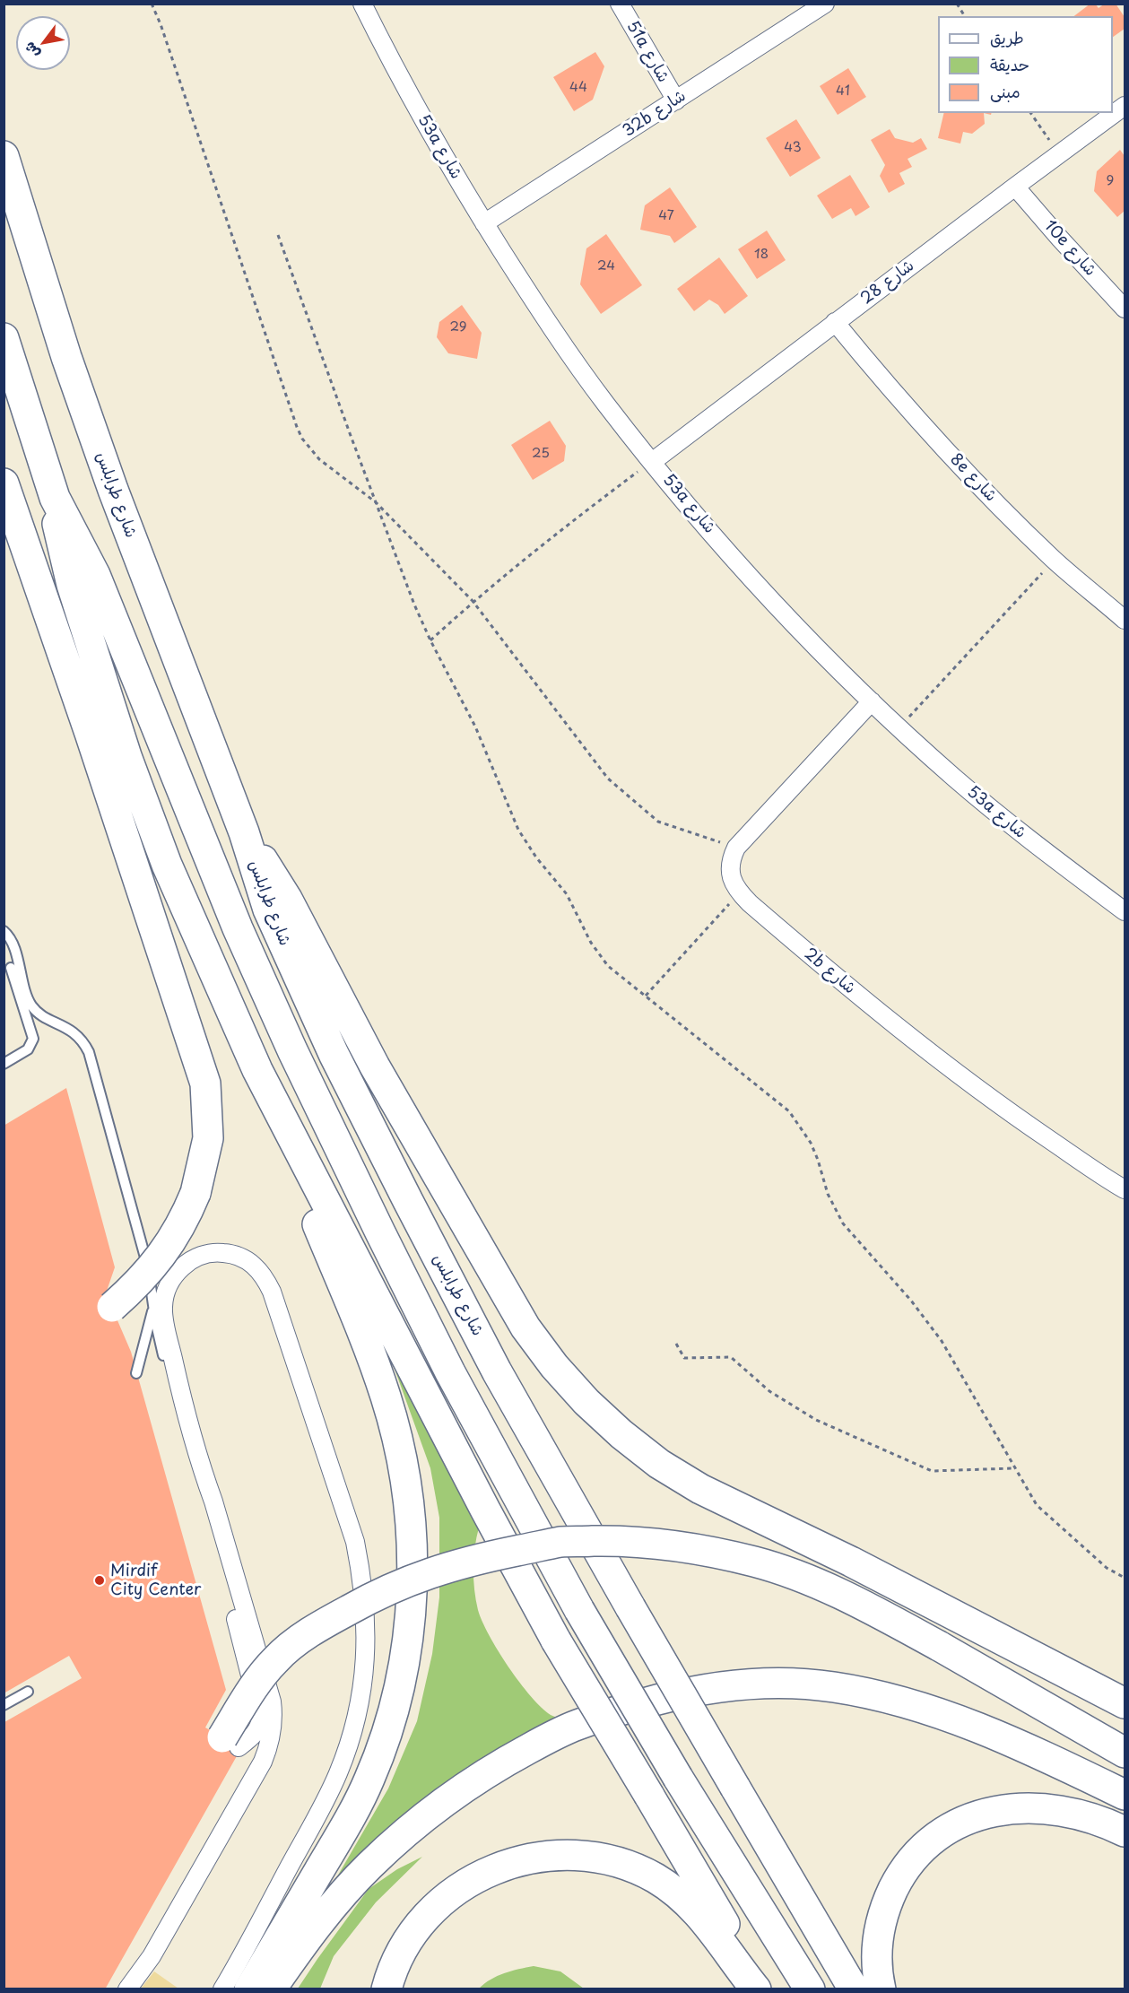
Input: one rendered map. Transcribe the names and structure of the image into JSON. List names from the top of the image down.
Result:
{
  "streets": {
    "highway": ["شارع طرابلس"],
    "street": [
      "51a شارع",
      "32b شارع",
      "53a شارع",
      "10e شارع",
      "شارع 28",
      "8e شارع",
      "2b شارع"
    ]
  },
  "crossings": [
    ["51a شارع", "32b شارع"],
    ["32b شارع", "53a شارع"],
    ["53a شارع", "شارع 28"],
    ["10e شارع", "شارع 28"],
    ["شارع 28", "8e شارع"]
  ],
  "places": ["Mirdif City Center"],
  "house_numbers": [
    "44",
    "41",
    "43",
    "9",
    "47",
    "18",
    "24",
    "29",
    "25"
  ],
  "legend": ["طريق", "حديقة", "مبنى"],
  "north": "bottom left"
}
